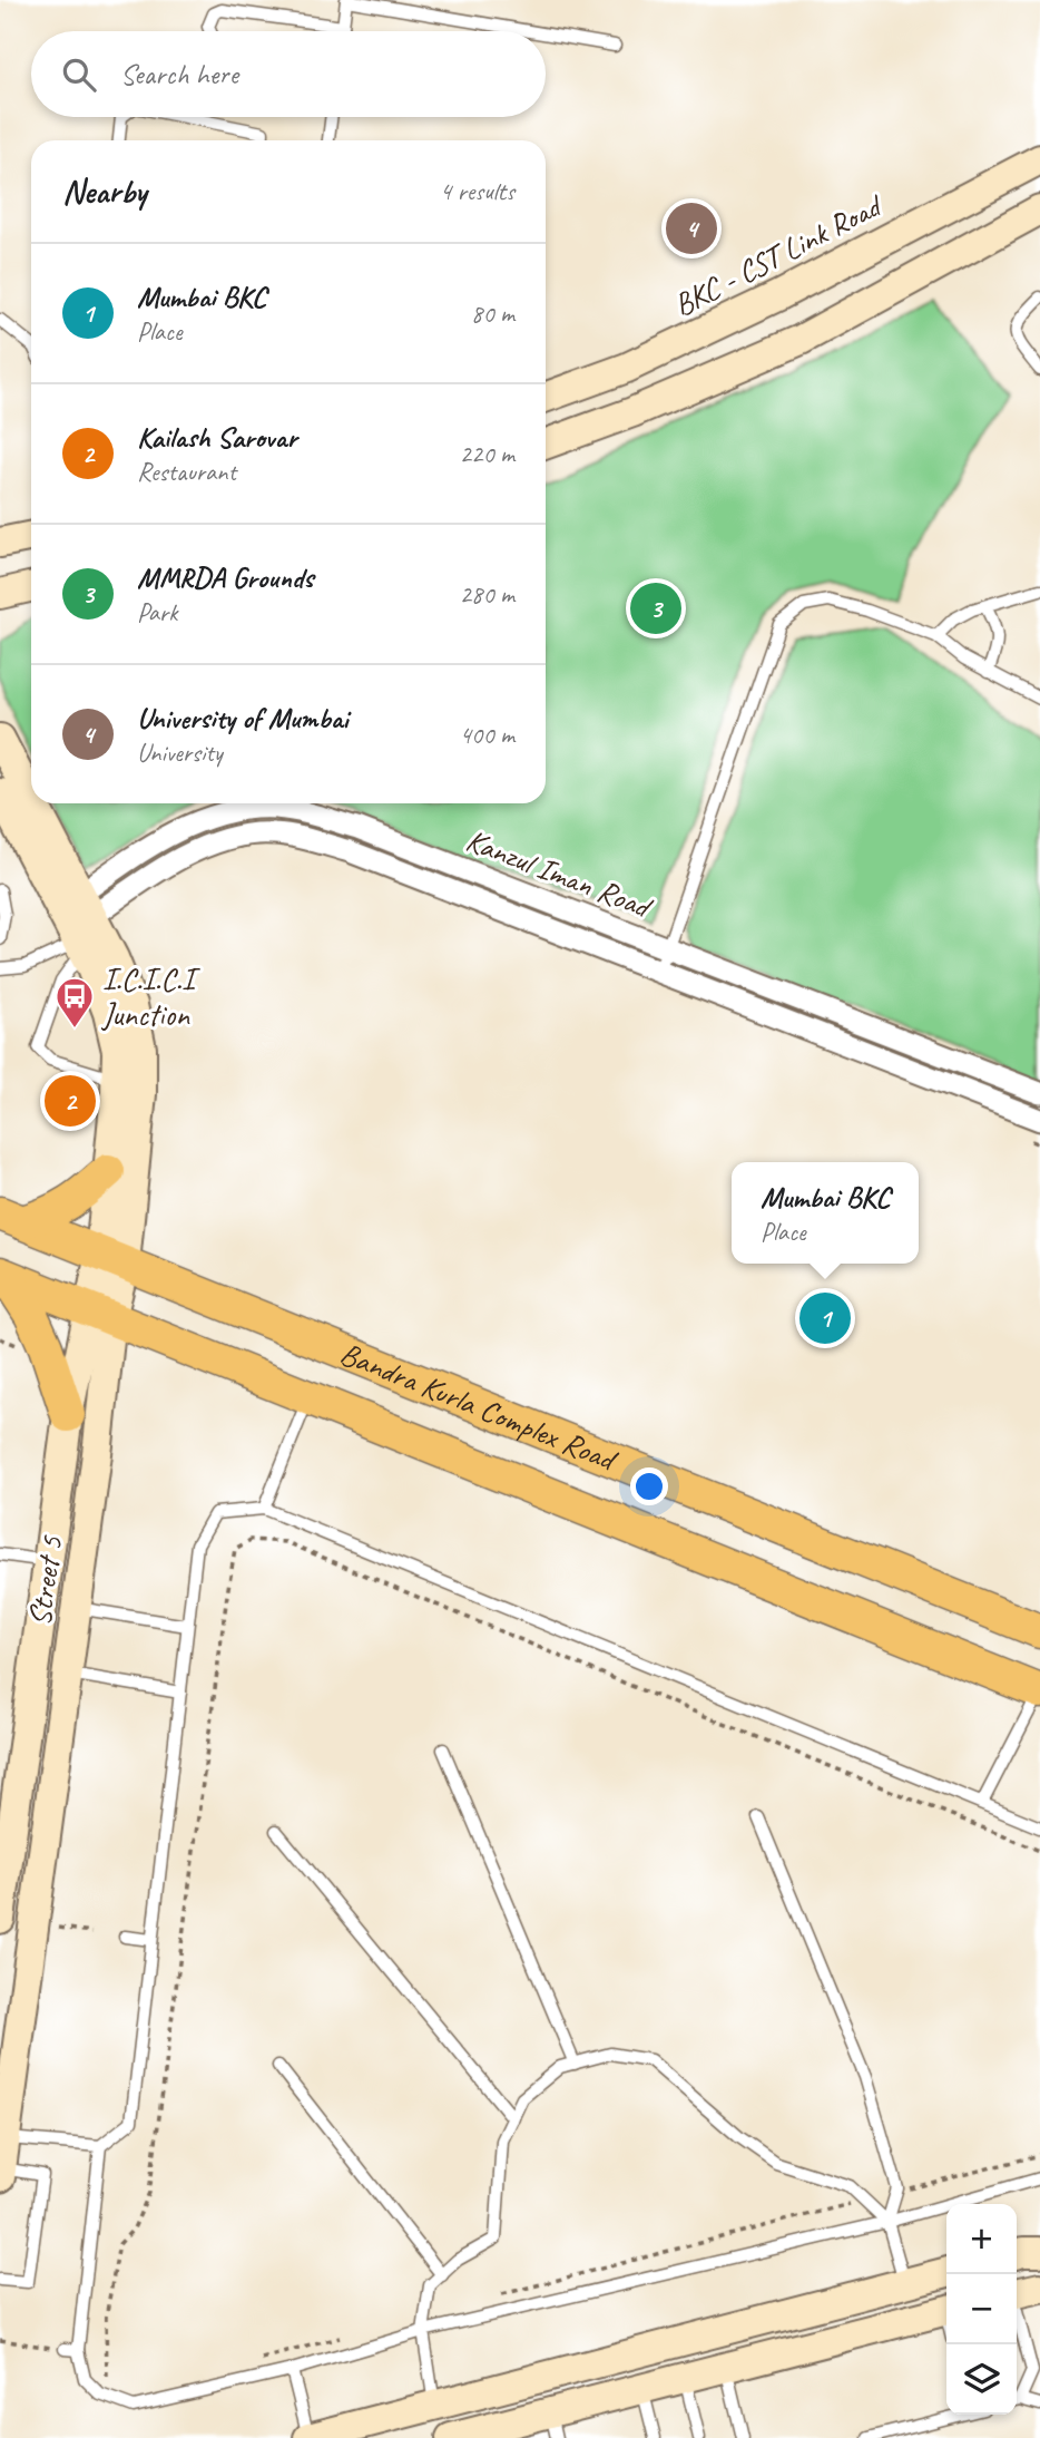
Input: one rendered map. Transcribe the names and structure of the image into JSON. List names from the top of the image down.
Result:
{
  "streets": {
    "main road": ["Bandra Kurla Complex Road"],
    "street": ["BKC - CST Link Road", "Kanzul Iman Road", "Street 5"]
  },
  "crossings": [
    ["Bandra Kurla Complex Road", "Street 5"]
  ],
  "places": {
    "bus stop": ["I.C.I.C.I Junction"]
  },
  "page": {
    "search": "Search here",
    "heading": ["Nearby", "4 results"],
    "pins": [
      "4",
      "3",
      "2",
      "1"
    ],
    "list": [
      {
        "mark": "1",
        "name": "Mumbai BKC",
        "note": "Place",
        "value": "80 m"
      },
      {
        "mark": "2",
        "name": "Kailash Sarovar",
        "note": "Restaurant",
        "value": "220 m"
      },
      {
        "mark": "3",
        "name": "MMRDA Grounds",
        "note": "Park",
        "value": "280 m"
      },
      {
        "mark": "4",
        "name": "University of Mumbai",
        "note": "University",
        "value": "400 m"
      }
    ],
    "popup": ["Mumbai BKC", "Place"],
    "map_buttons": ["+", "−"]
  }
}
